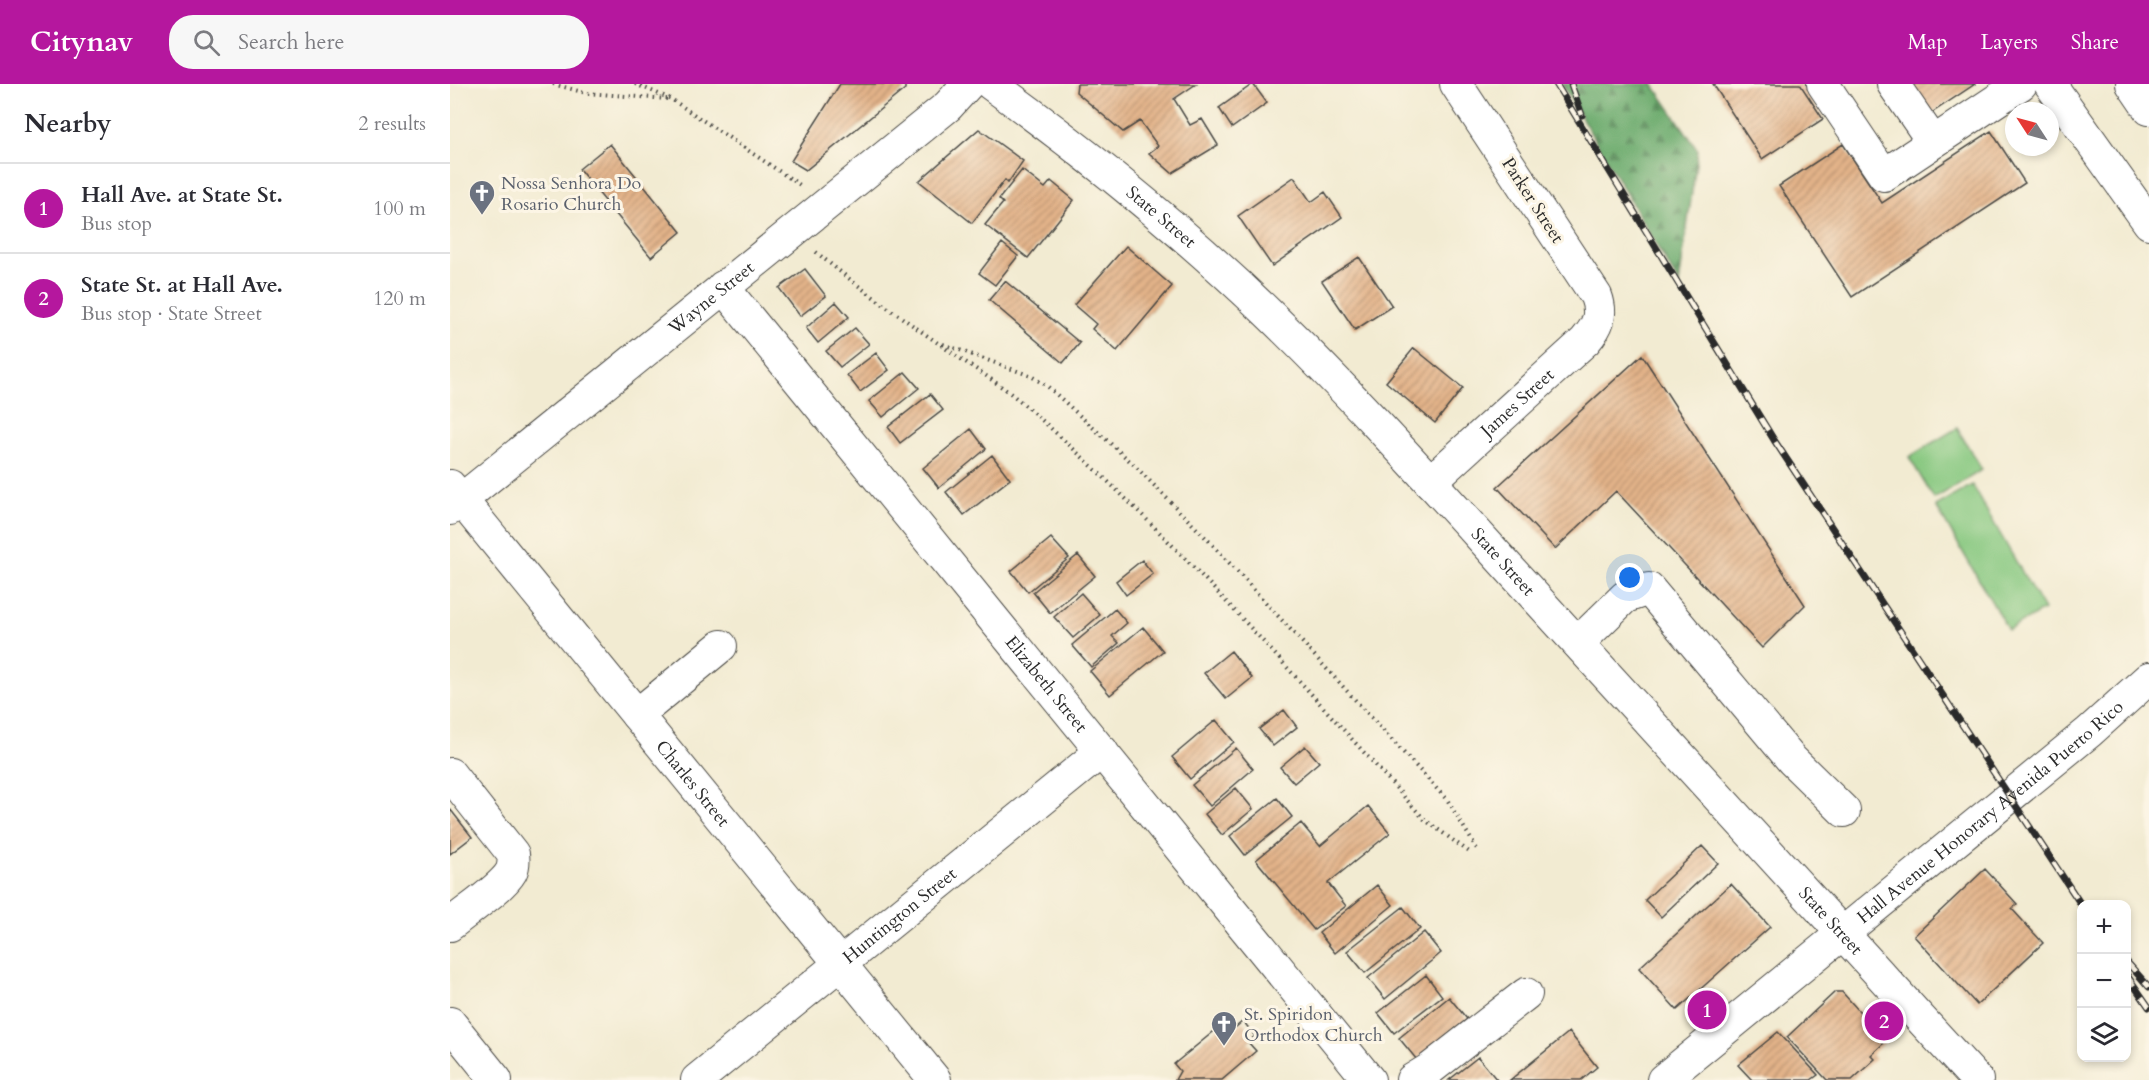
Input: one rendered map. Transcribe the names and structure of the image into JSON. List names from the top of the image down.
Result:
{
  "streets": {
    "street": [
      "Parker Street",
      "State Street",
      "Wayne Street",
      "James Street",
      "Elizabeth Street",
      "Charles Street",
      "Hall Avenue Honorary Avenida Puerto Rico",
      "Huntington Street"
    ]
  },
  "crossings": [
    ["Parker Street", "James Street"],
    ["State Street", "James Street"],
    ["State Street", "Hall Avenue Honorary Avenida Puerto Rico"],
    ["Wayne Street", "Elizabeth Street"],
    ["Wayne Street", "Charles Street"],
    ["Elizabeth Street", "Huntington Street"],
    ["Charles Street", "Huntington Street"]
  ],
  "places": {
    "church": ["Nossa Senhora Do Rosario Church", "St. Spiridon Orthodox Church"]
  },
  "north": "top left",
  "page": {
    "header": "Citynav",
    "search": "Search here",
    "nav": ["Map", "Layers", "Share"],
    "heading": ["Nearby", "2 results"],
    "list": [
      {
        "mark": "1",
        "name": "Hall Ave. at State St.",
        "note": "Bus stop",
        "value": "100 m"
      },
      {
        "mark": "2",
        "name": "State St. at Hall Ave.",
        "note": "Bus stop · State Street",
        "value": "120 m"
      }
    ],
    "map_buttons": ["+", "−"],
    "pins": ["1", "2"]
  }
}
